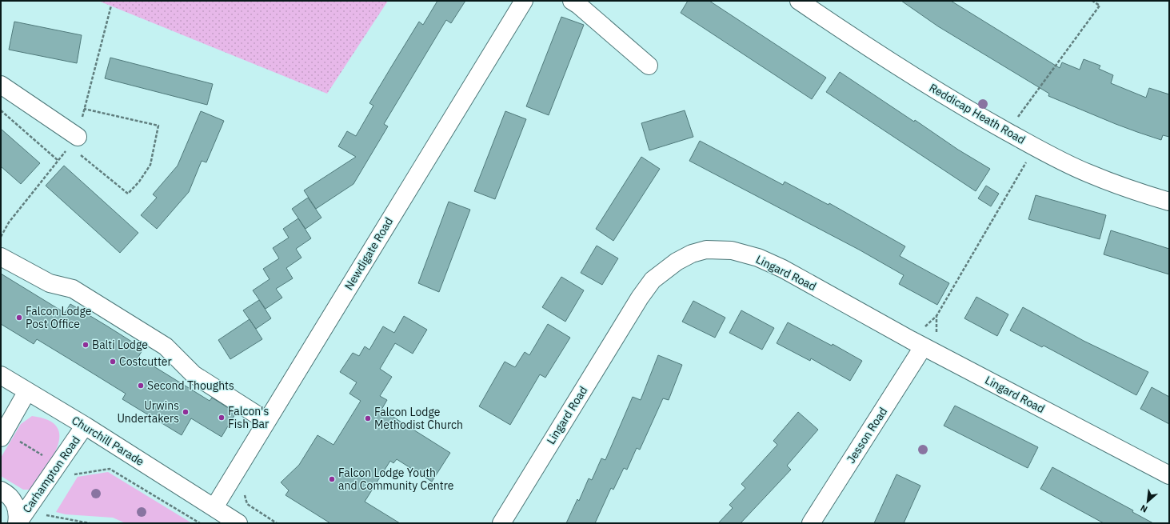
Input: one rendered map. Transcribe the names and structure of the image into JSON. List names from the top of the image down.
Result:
{
  "streets": {
    "street": [
      "Reddicap Heath Road",
      "Newdigate Road",
      "Lingard Road",
      "Jesson Road",
      "Churchill Parade",
      "Carhampton Road"
    ]
  },
  "crossings": [
    ["Newdigate Road", "Churchill Parade"],
    ["Lingard Road", "Jesson Road"],
    ["Churchill Parade", "Carhampton Road"]
  ],
  "places": [
    "Falcon Lodge Post Office",
    "Balti Lodge",
    "Costcutter",
    "Second Thoughts",
    "Urwins Undertakers",
    "Falcon's Fish Bar",
    "Falcon Lodge Methodist Church",
    "Falcon Lodge Youth and Community Centre"
  ],
  "north": "bottom left"
}
